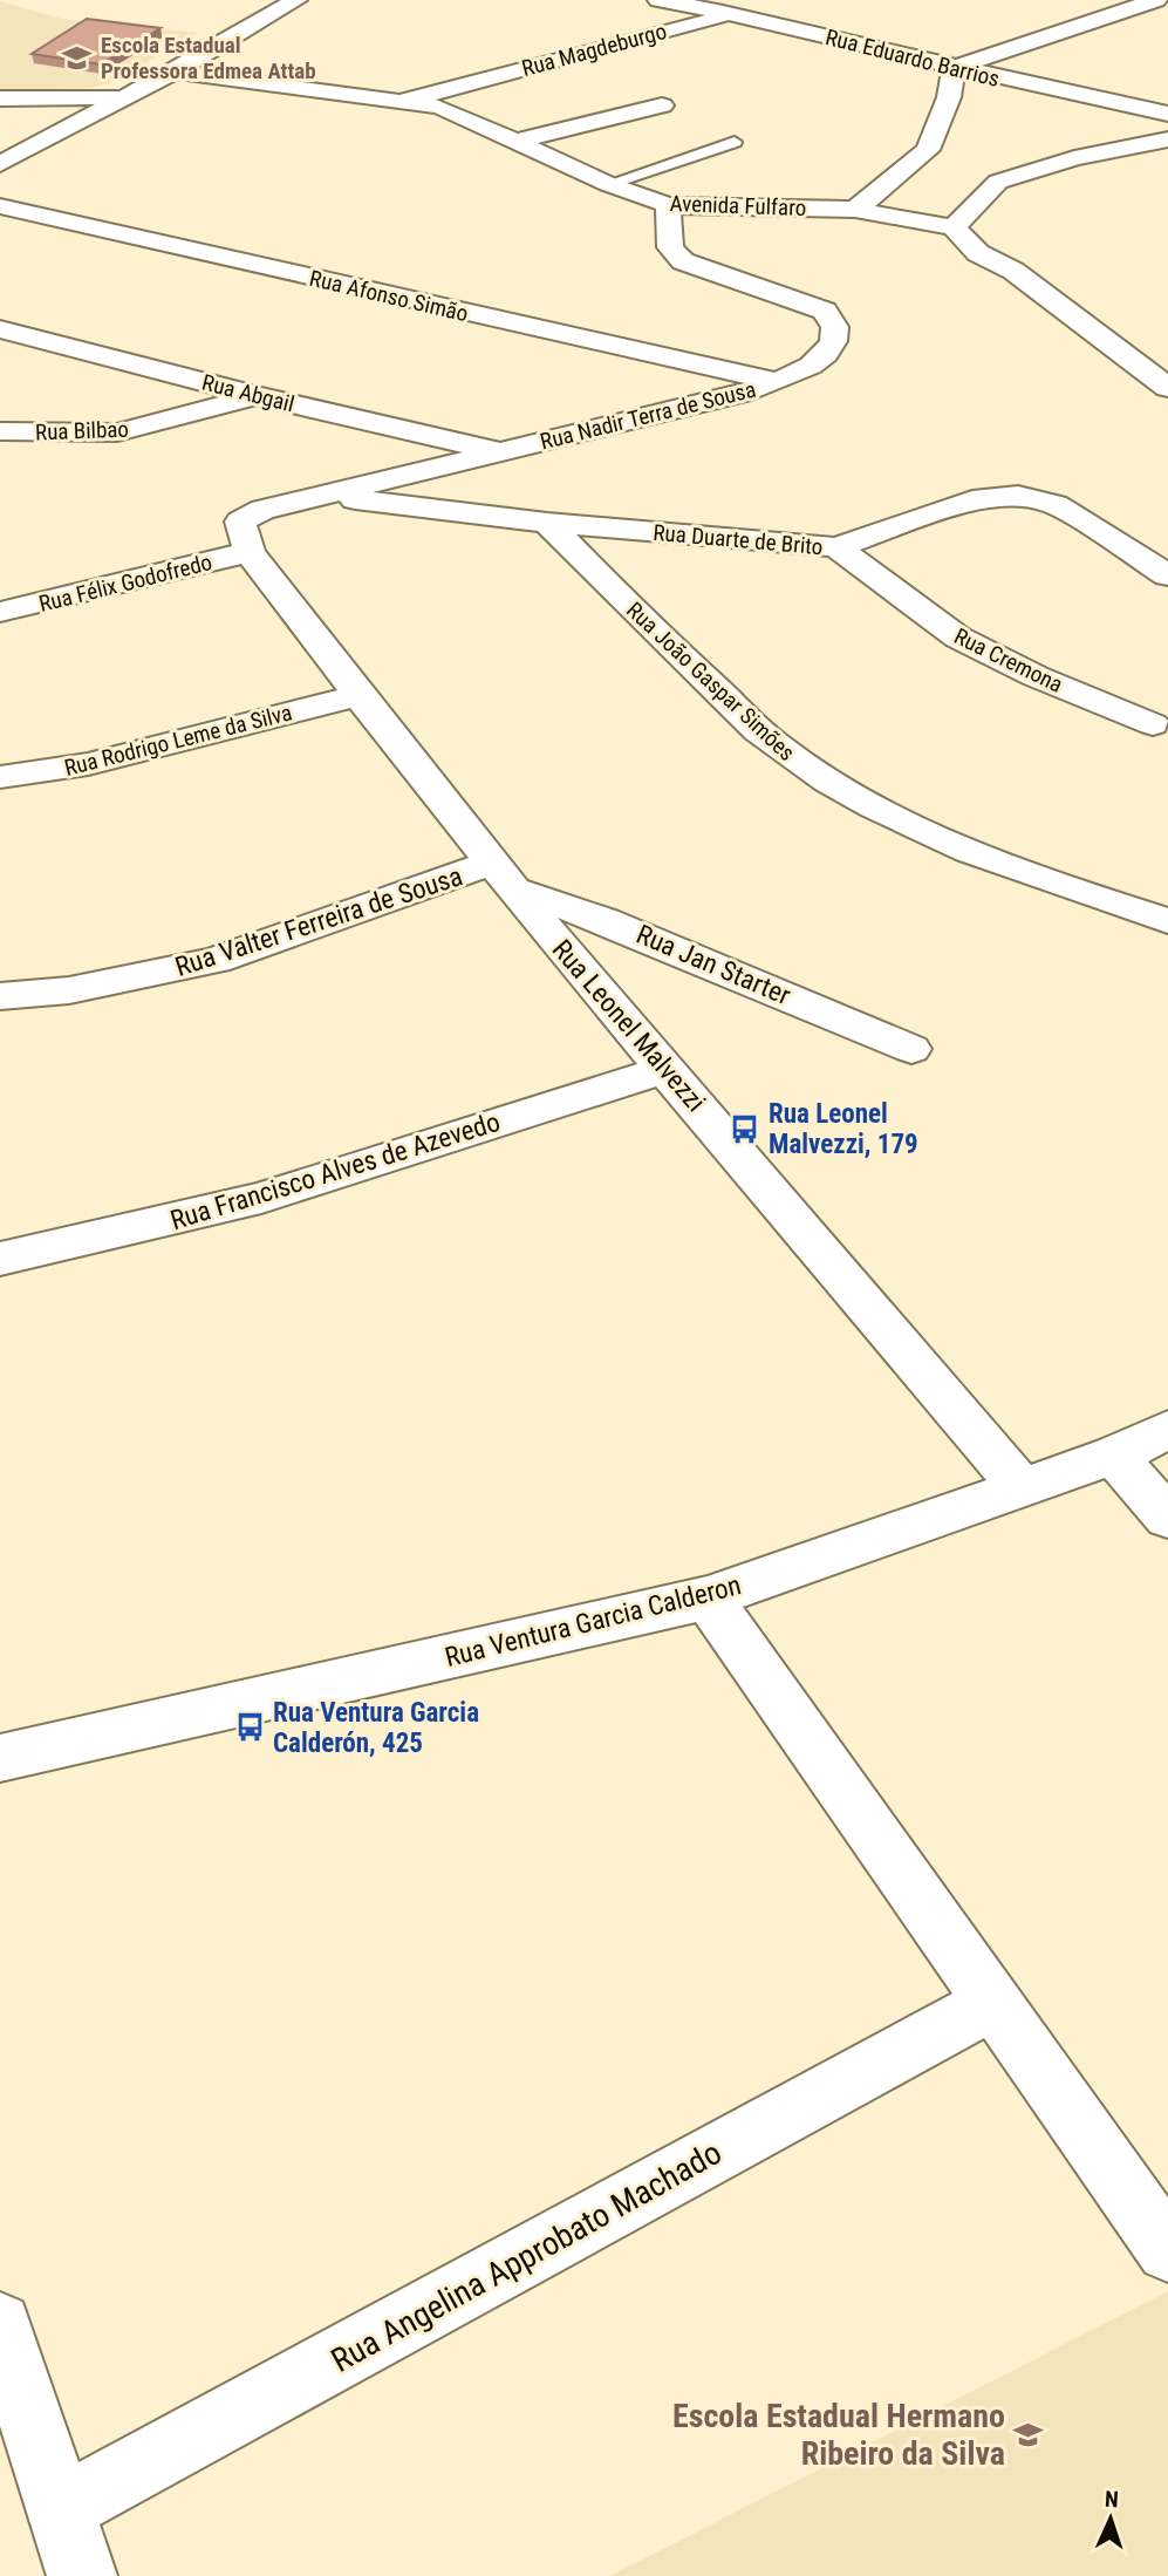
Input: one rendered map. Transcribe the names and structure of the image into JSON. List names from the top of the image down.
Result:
{
  "streets": {
    "street": [
      "Rua Magdeburgo",
      "Rua Eduardo Barrios",
      "Avenida Fulfaro",
      "Rua Afonso Simão",
      "Rua Abgail",
      "Rua Nadir Terra de Sousa",
      "Rua Bilbao",
      "Rua Duarte de Brito",
      "Rua Félix Godofredo",
      "Rua Cremona",
      "Rua João Gaspar Simões",
      "Rua Rodrigo Leme da Silva",
      "Rua Valter Ferreira de Sousa",
      "Rua Jan Starter",
      "Rua Leonel Malvezzi",
      "Rua Francisco Alves de Azevedo",
      "Rua Ventura Garcia Calderon",
      "Rua Angelina Approbato Machado"
    ]
  },
  "crossings": [
    ["Rua Magdeburgo", "Rua Eduardo Barrios"],
    ["Rua Magdeburgo", "Avenida Fulfaro"],
    ["Avenida Fulfaro", "Rua Nadir Terra de Sousa"],
    ["Rua Afonso Simão", "Rua Nadir Terra de Sousa"],
    ["Rua Abgail", "Rua Nadir Terra de Sousa"],
    ["Rua Abgail", "Rua Bilbao"],
    ["Rua Nadir Terra de Sousa", "Rua Duarte de Brito"],
    ["Rua Nadir Terra de Sousa", "Rua Félix Godofredo"],
    ["Rua Nadir Terra de Sousa", "Rua Leonel Malvezzi"],
    ["Rua Duarte de Brito", "Rua Cremona"],
    ["Rua Duarte de Brito", "Rua João Gaspar Simões"],
    ["Rua Félix Godofredo", "Rua Leonel Malvezzi"],
    ["Rua Rodrigo Leme da Silva", "Rua Leonel Malvezzi"],
    ["Rua Valter Ferreira de Sousa", "Rua Jan Starter"],
    ["Rua Valter Ferreira de Sousa", "Rua Leonel Malvezzi"],
    ["Rua Jan Starter", "Rua Leonel Malvezzi"],
    ["Rua Leonel Malvezzi", "Rua Francisco Alves de Azevedo"],
    ["Rua Leonel Malvezzi", "Rua Ventura Garcia Calderon"]
  ],
  "places": {
    "school or university": ["Escola Estadual Professora Edmea Attab", "Escola Estadual Hermano Ribeiro da Silva"],
    "bus stop": ["Rua Leonel Malvezzi, 179", "Rua Ventura Garcia Calderón, 425"]
  },
  "north": "top"
}
